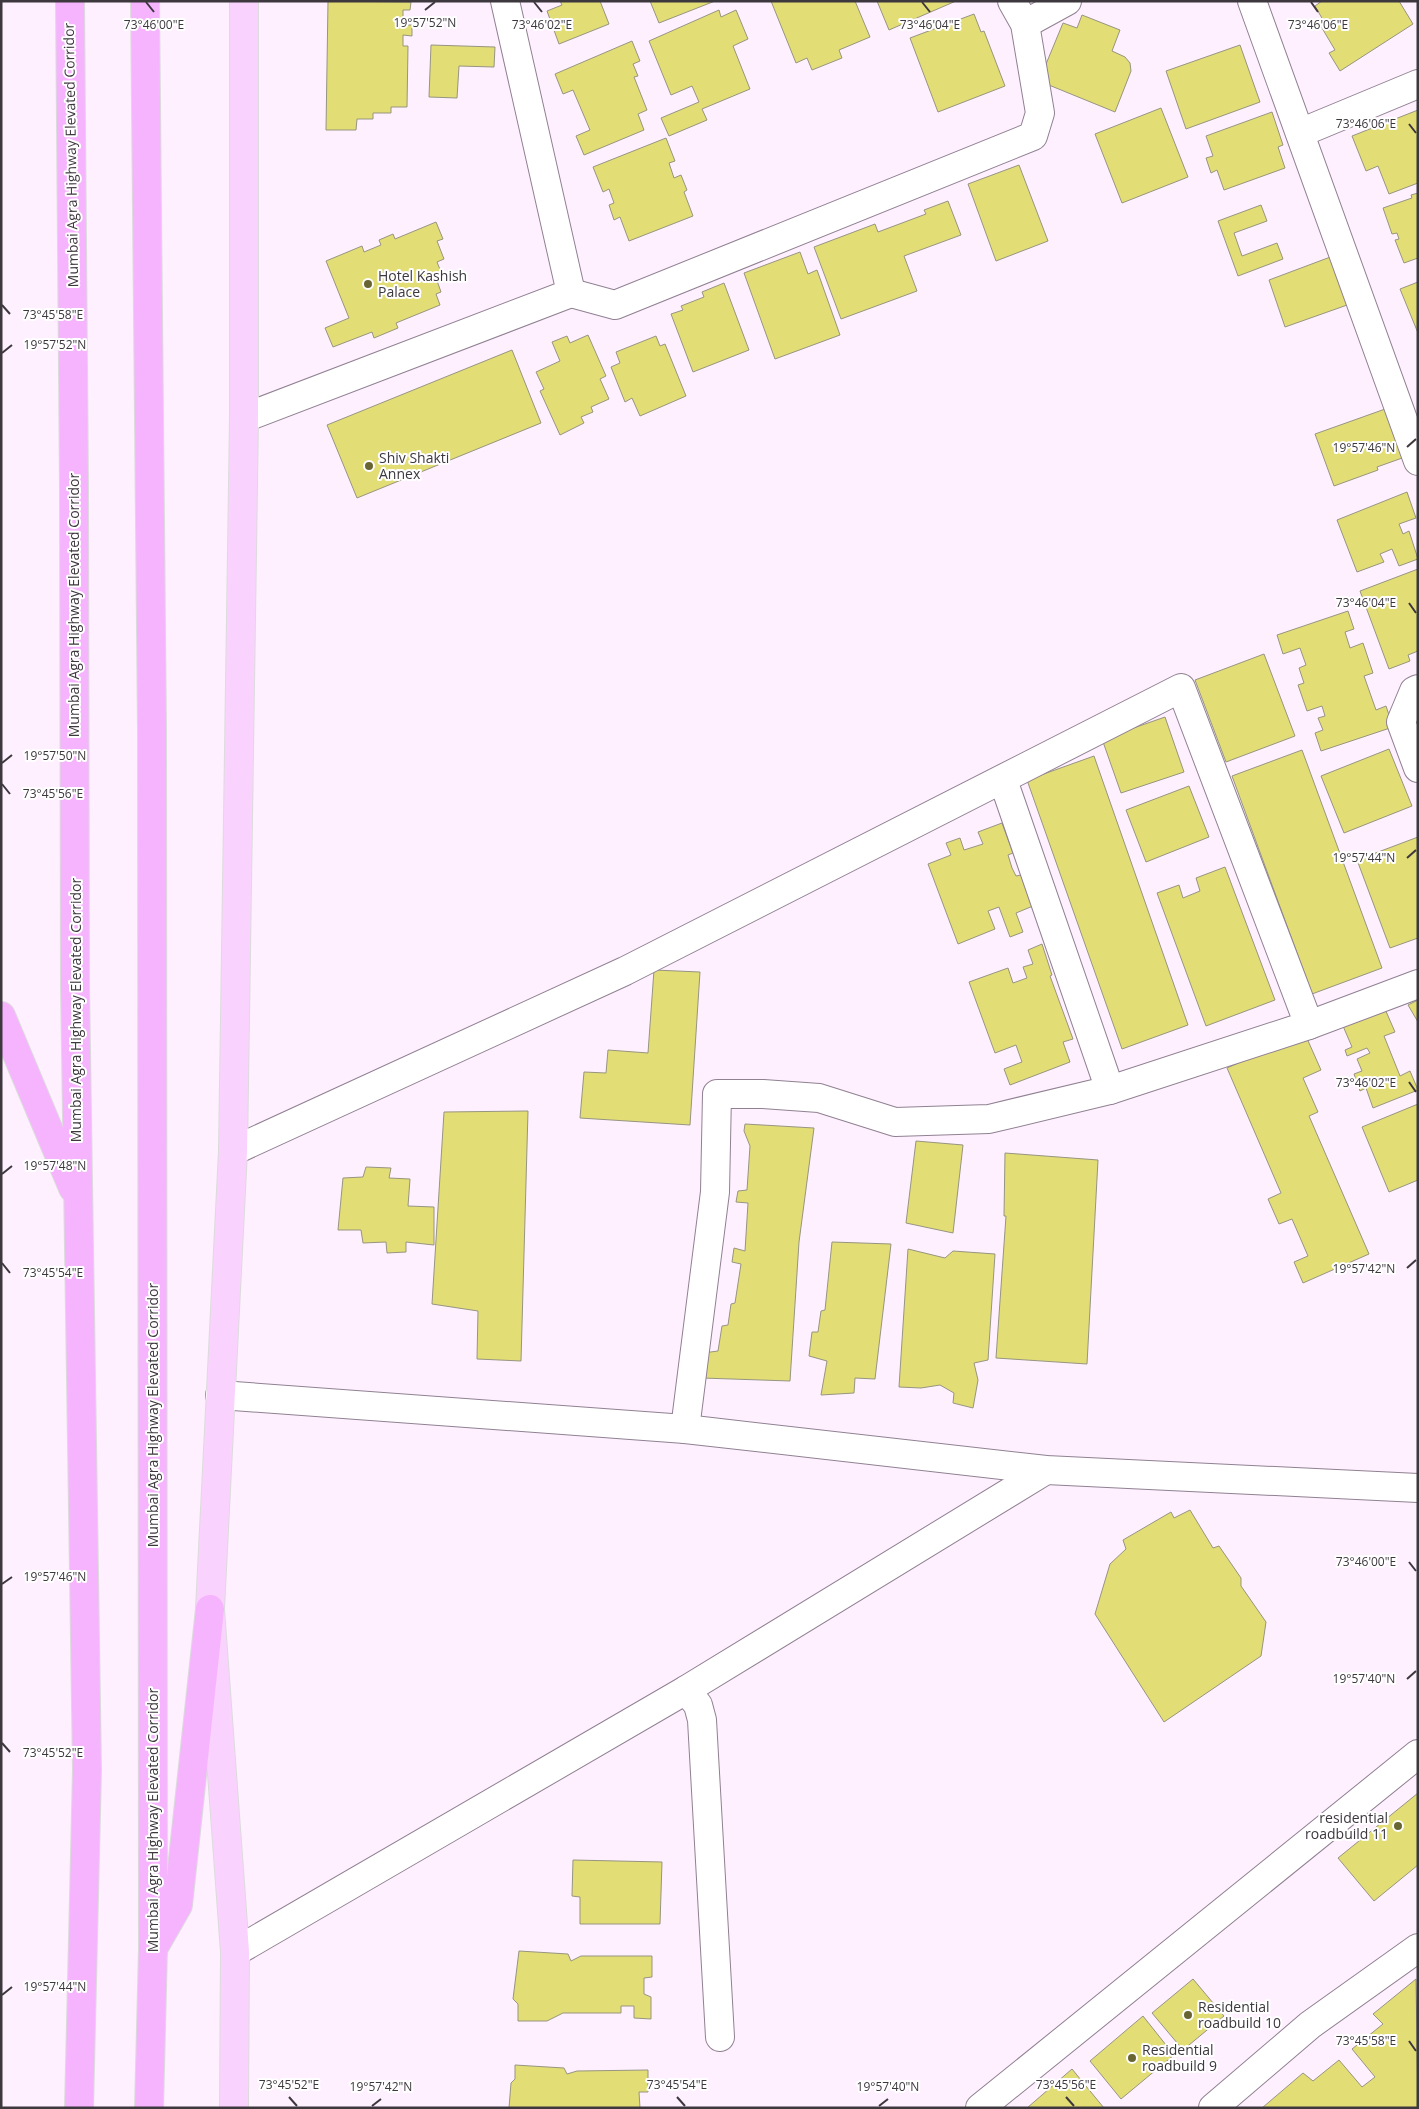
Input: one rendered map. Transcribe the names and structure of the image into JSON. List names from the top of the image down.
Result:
{
  "streets": {
    "highway": ["Mumbai Agra Highway Elevated Corridor"]
  },
  "places": [
    "Hotel Kashish Palace",
    "Shiv Shakti Annex",
    "residential roadbuild 11",
    "Residential roadbuild 10",
    "Residential roadbuild 9"
  ],
  "coordinates": [
    "19°57'52\"N",
    "73°46'06\"E",
    "73°46'00\"E",
    "73°46'02\"E",
    "73°46'04\"E",
    "73°45'58\"E",
    "19°57'46\"N",
    "19°57'50\"N",
    "73°45'56\"E",
    "19°57'44\"N",
    "19°57'48\"N",
    "19°57'42\"N",
    "73°45'54\"E",
    "19°57'40\"N",
    "73°45'52\"E"
  ]
}
